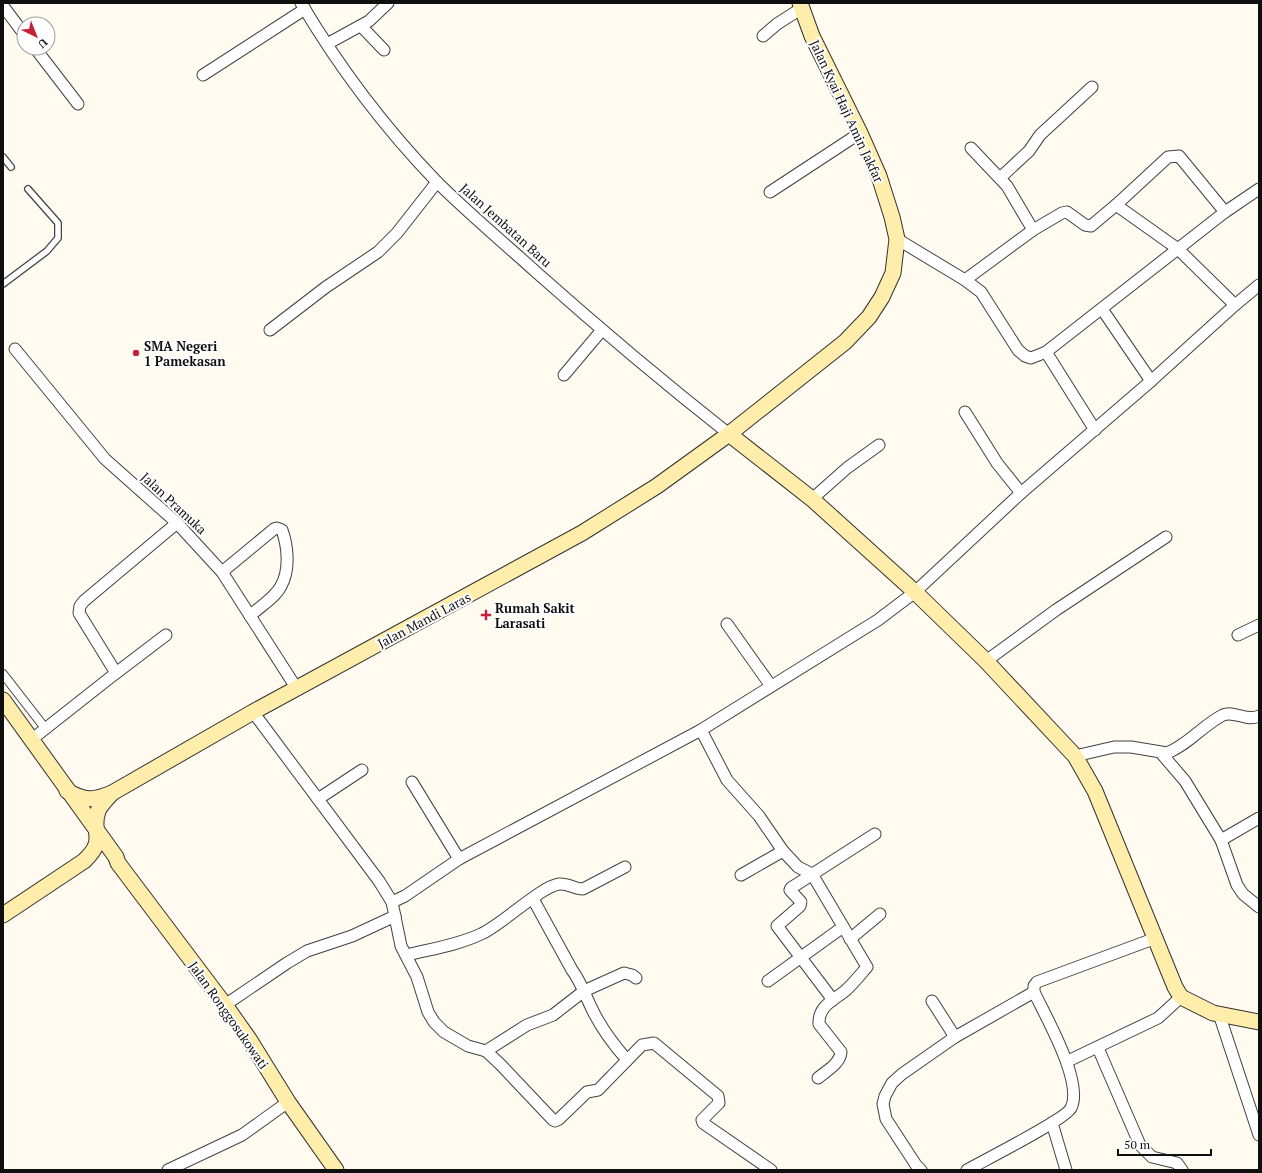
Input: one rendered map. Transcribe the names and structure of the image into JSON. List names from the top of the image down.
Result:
{
  "streets": {
    "main road": ["Jalan Kyai Haji Amin Jakfar", "Jalan Mandi Laras", "Jalan Ronggosukowati"],
    "street": ["Jalan Jembatan Baru", "Jalan Pramuka"]
  },
  "crossings": [
    ["Jalan Kyai Haji Amin Jakfar", "Jalan Jembatan Baru"],
    ["Jalan Kyai Haji Amin Jakfar", "Jalan Mandi Laras"],
    ["Jalan Jembatan Baru", "Jalan Mandi Laras"],
    ["Jalan Pramuka", "Jalan Mandi Laras"]
  ],
  "places": {
    "other": ["SMA Negeri 1 Pamekasan"],
    "health": ["Rumah Sakit Larasati"]
  },
  "scale_bar": "50 m",
  "north": "bottom right"
}
